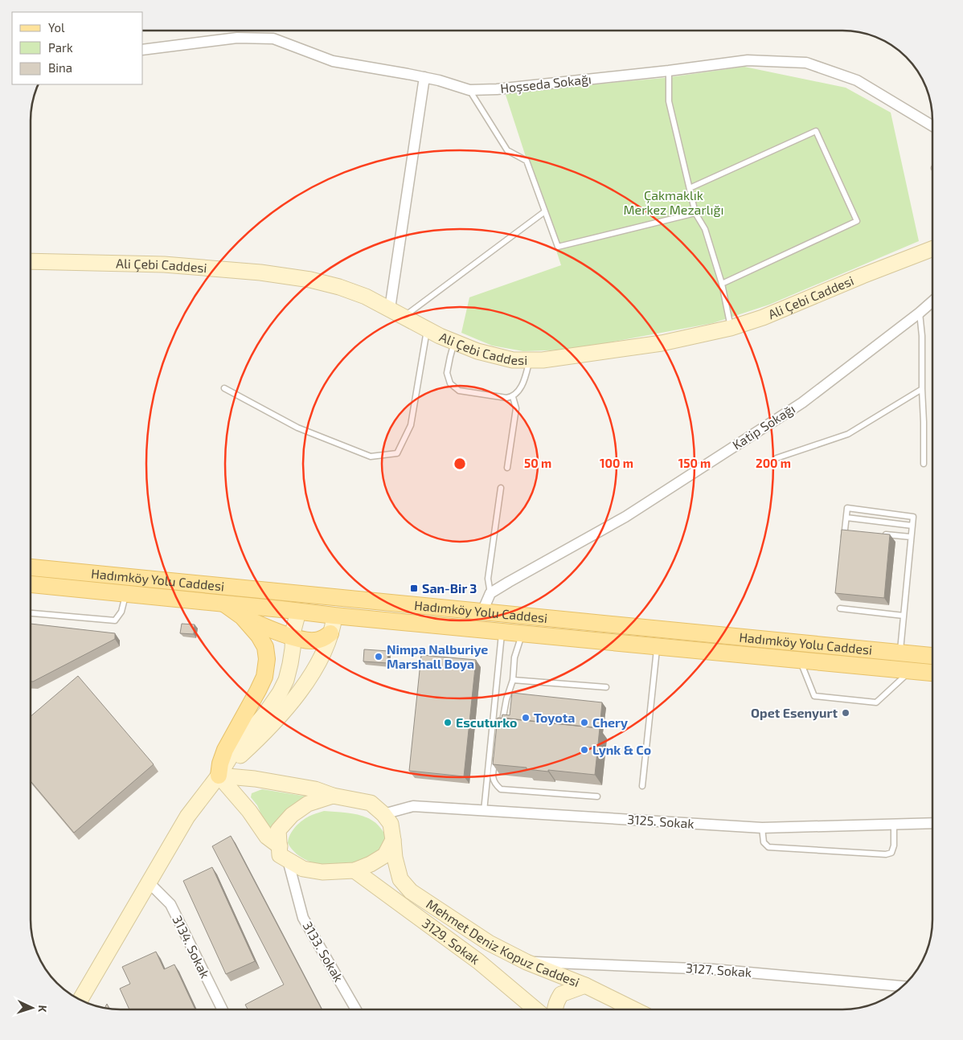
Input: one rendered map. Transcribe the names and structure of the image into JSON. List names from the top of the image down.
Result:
{
  "streets": {
    "main road": ["Hadımköy Yolu Caddesi"],
    "street": [
      "Hoşseda Sokağı",
      "Ali Çebi Caddesi",
      "Katip Sokağı",
      "3125. Sokak",
      "3129. Sokak",
      "Mehmet Deniz Kopuz Caddesi",
      "3134. Sokak",
      "3133. Sokak",
      "3127. Sokak"
    ]
  },
  "crossings": [
    ["3125. Sokak", "3129. Sokak"],
    ["3125. Sokak", "Mehmet Deniz Kopuz Caddesi"],
    ["3125. Sokak", "3133. Sokak"],
    ["3129. Sokak", "Mehmet Deniz Kopuz Caddesi"],
    ["3129. Sokak", "3133. Sokak"],
    ["Mehmet Deniz Kopuz Caddesi", "3133. Sokak"],
    ["Mehmet Deniz Kopuz Caddesi", "3127. Sokak"]
  ],
  "parks": ["Çakmaklık Merkez Mezarlığı"],
  "places": {
    "transit": ["San-Bir 3"],
    "other": [
      "Nimpa Nalburiye Marshall Boya",
      "Opet Esenyurt",
      "Toyota",
      "Escuturko",
      "Chery",
      "Lynk & Co"
    ]
  },
  "legend": ["Yol", "Park", "Bina"],
  "north": "right",
  "rings": [
    "50 m",
    "100 m",
    "150 m",
    "200 m"
  ]
}
